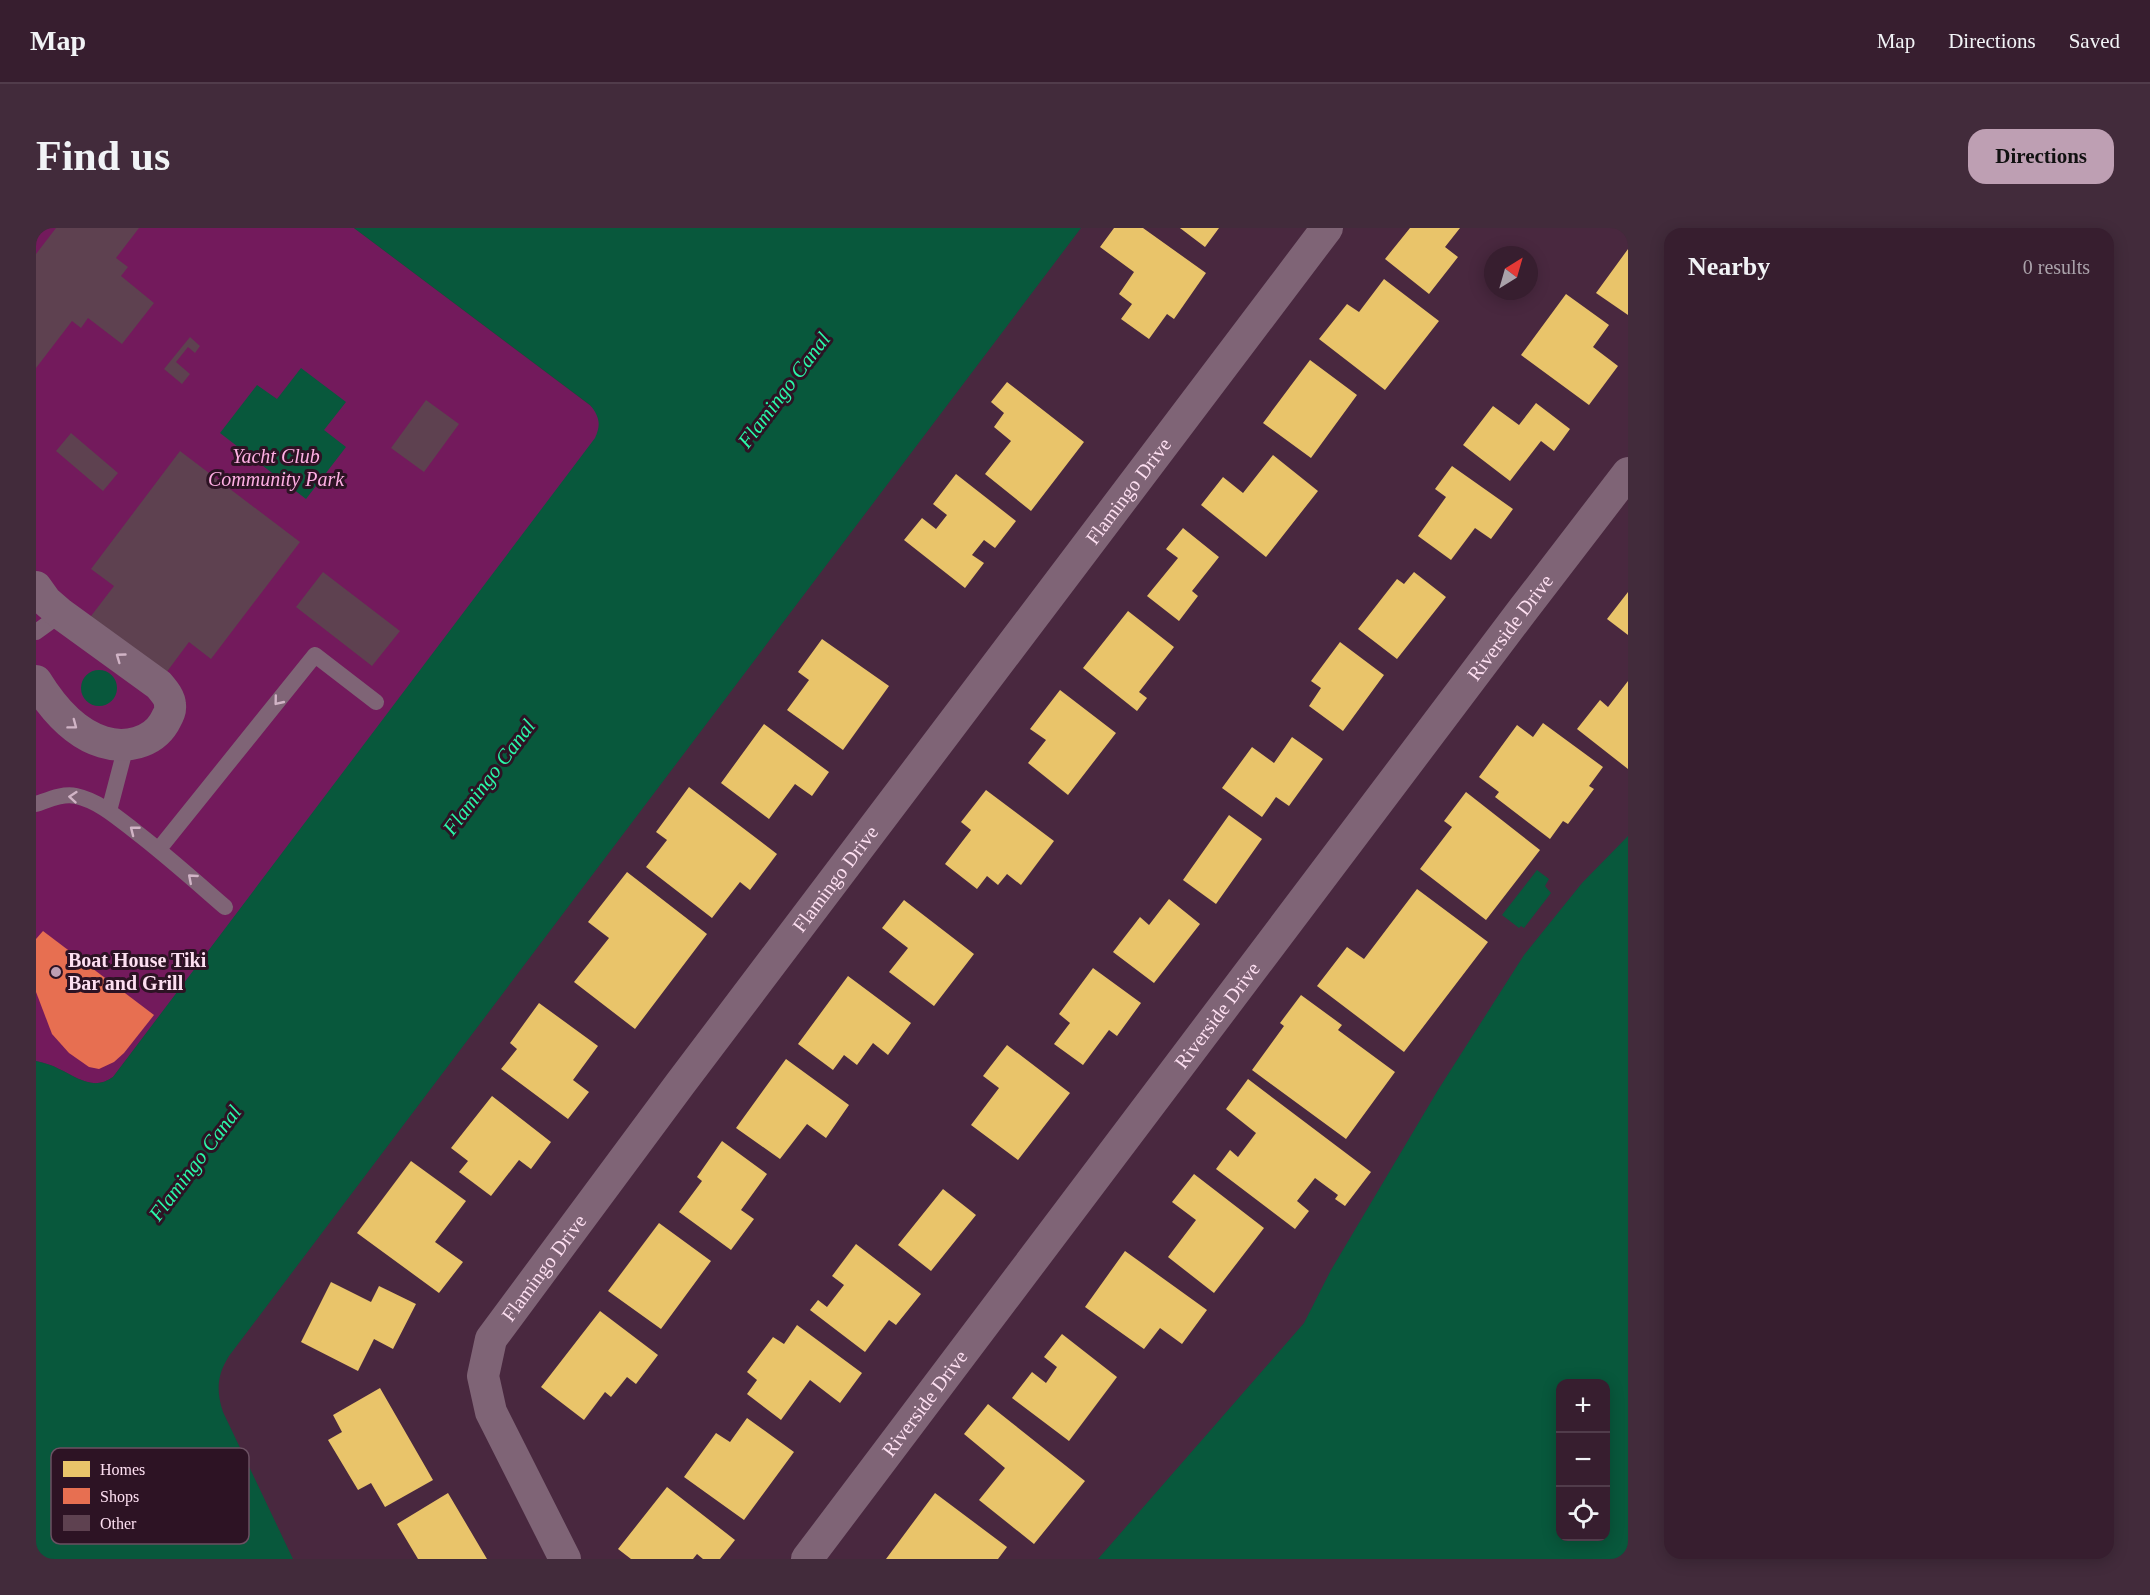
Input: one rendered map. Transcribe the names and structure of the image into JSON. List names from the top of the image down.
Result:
{
  "streets": {
    "street": ["Flamingo Drive", "Riverside Drive"]
  },
  "water": ["Flamingo Canal"],
  "parks": ["Yacht Club Community Park"],
  "places": ["Boat House Tiki Bar and Grill"],
  "legend": ["Homes", "Shops", "Other"],
  "north": "top right",
  "page": {
    "header": "Map",
    "nav": ["Map", "Directions", "Saved"],
    "buttons": "Directions",
    "title": "Find us",
    "heading": ["Nearby", "0 results"],
    "map_buttons": ["+", "−"]
  }
}
